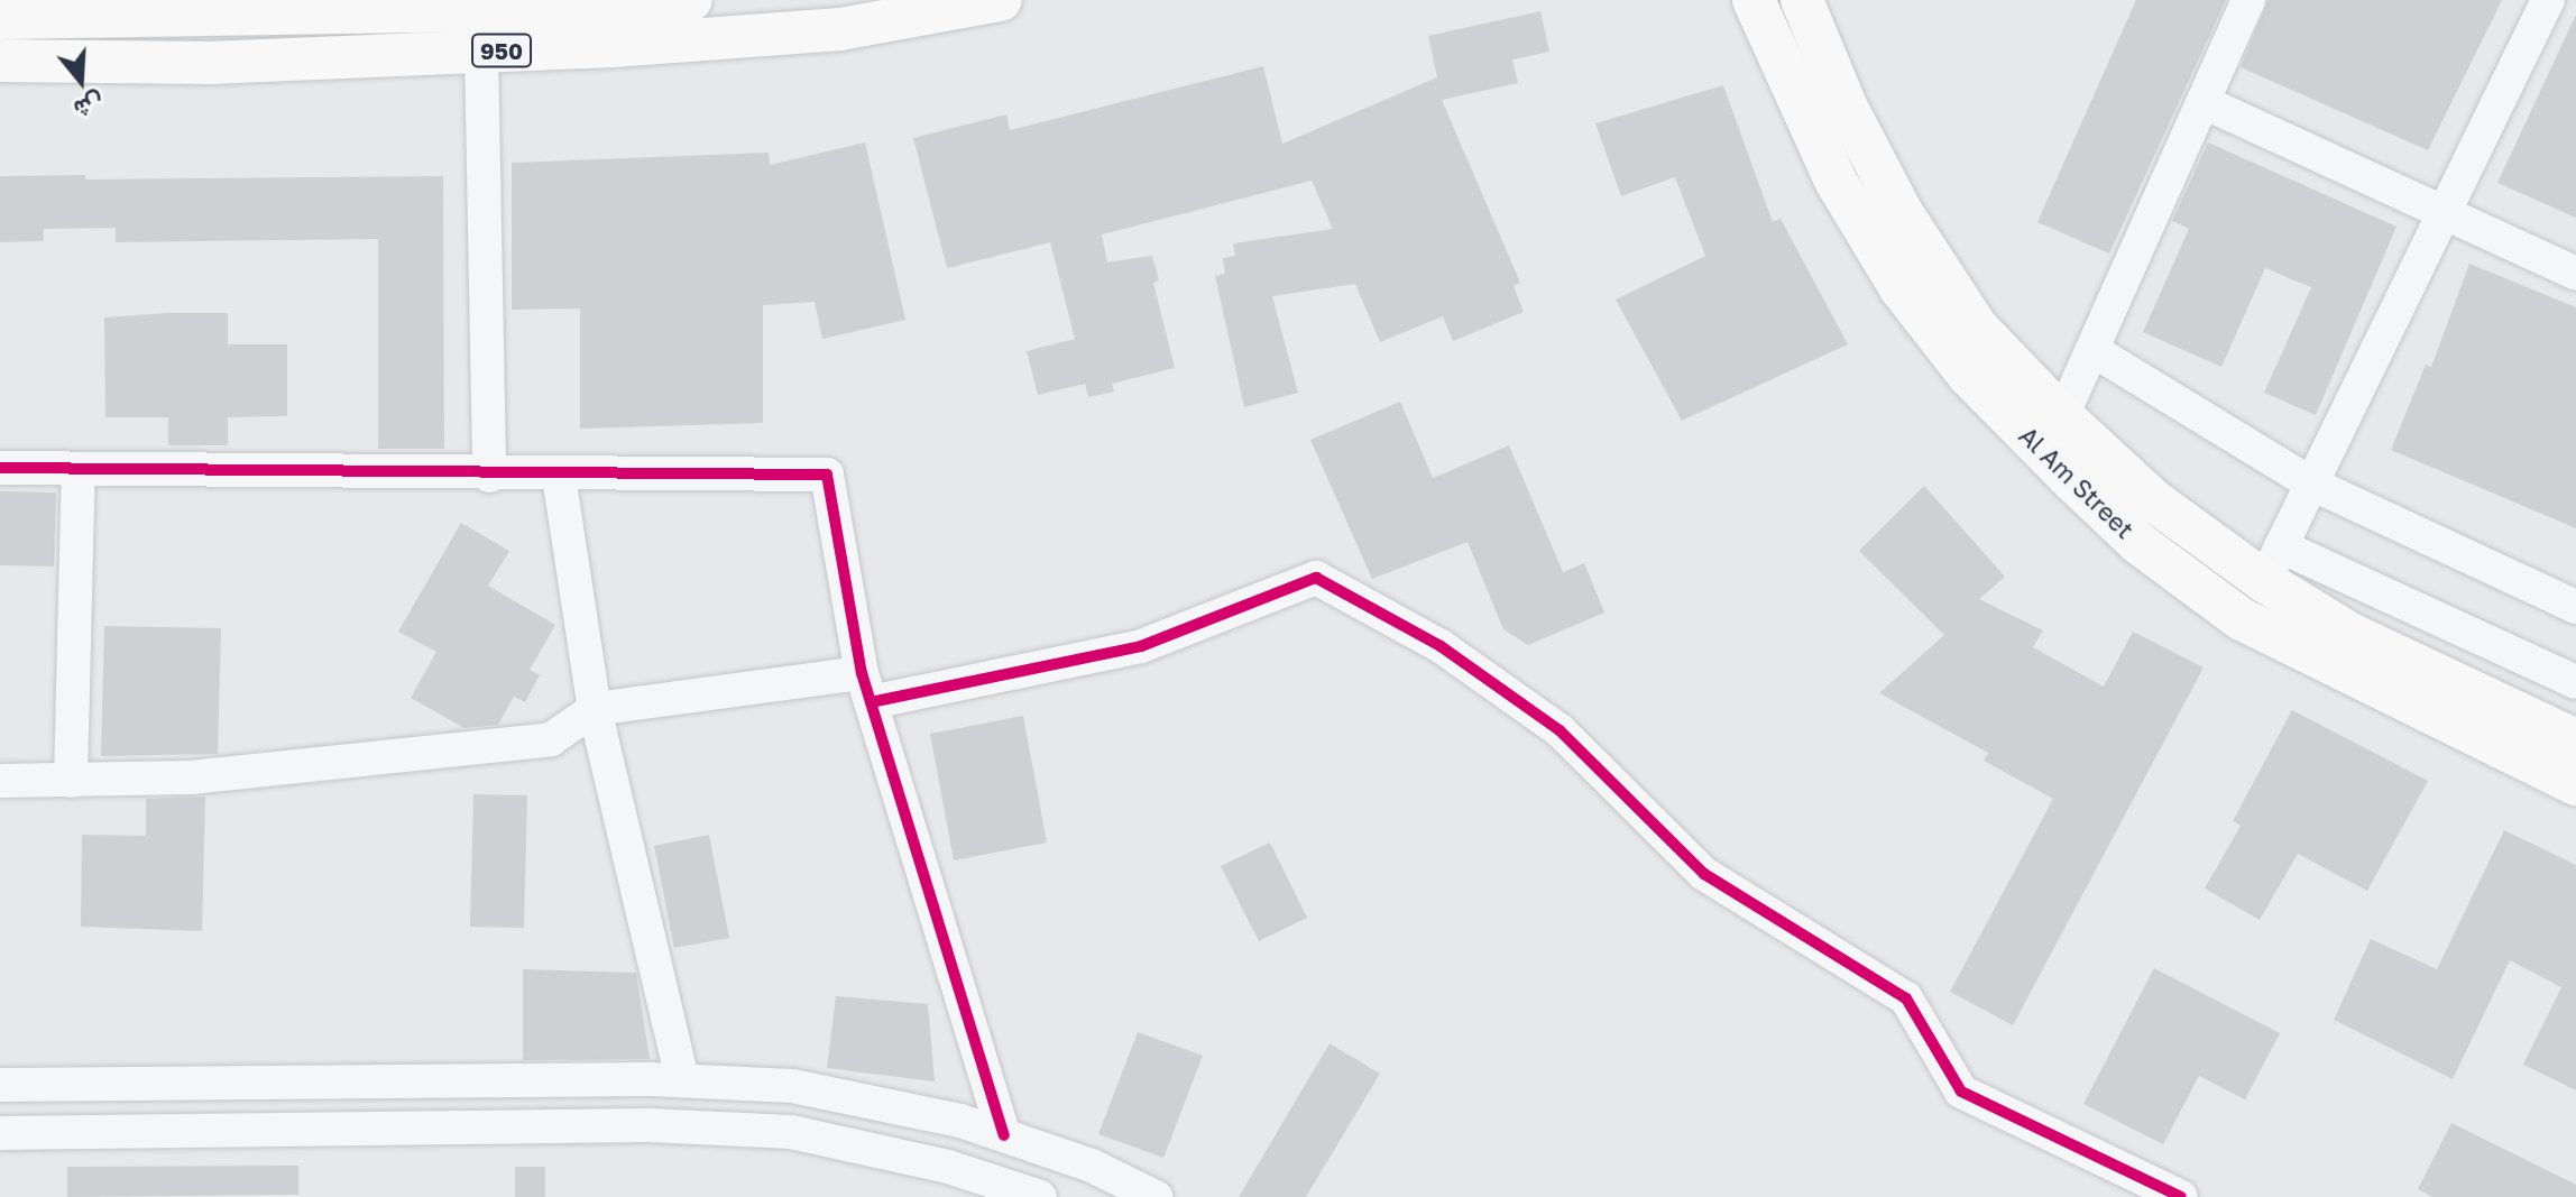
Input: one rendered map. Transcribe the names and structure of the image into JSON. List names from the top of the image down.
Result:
{
  "streets": {
    "main road": ["950", "Al Am Street"]
  },
  "north": "bottom"
}
